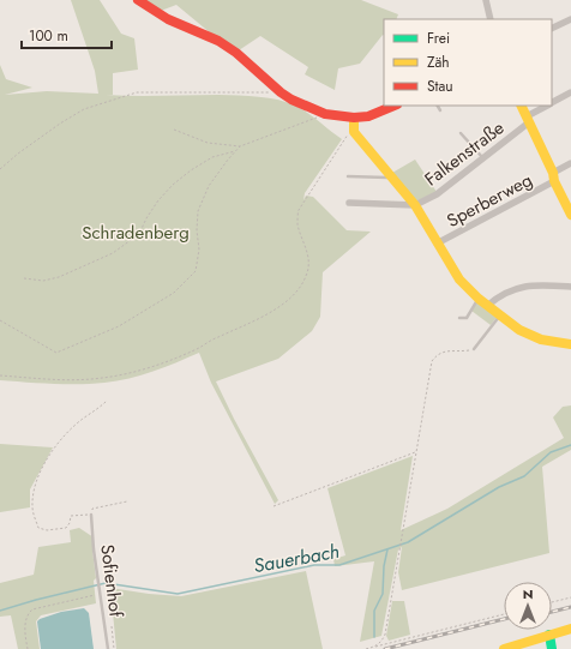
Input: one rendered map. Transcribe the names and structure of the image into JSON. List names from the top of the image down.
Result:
{
  "streets": {
    "street": ["Falkenstraße", "Sperberweg"],
    "lane": ["Sofienhof"]
  },
  "water": ["Sauerbach"],
  "parks": ["Schradenberg"],
  "legend": ["Frei", "Zäh", "Stau"],
  "scale_bar": "100 m",
  "north": "top"
}
